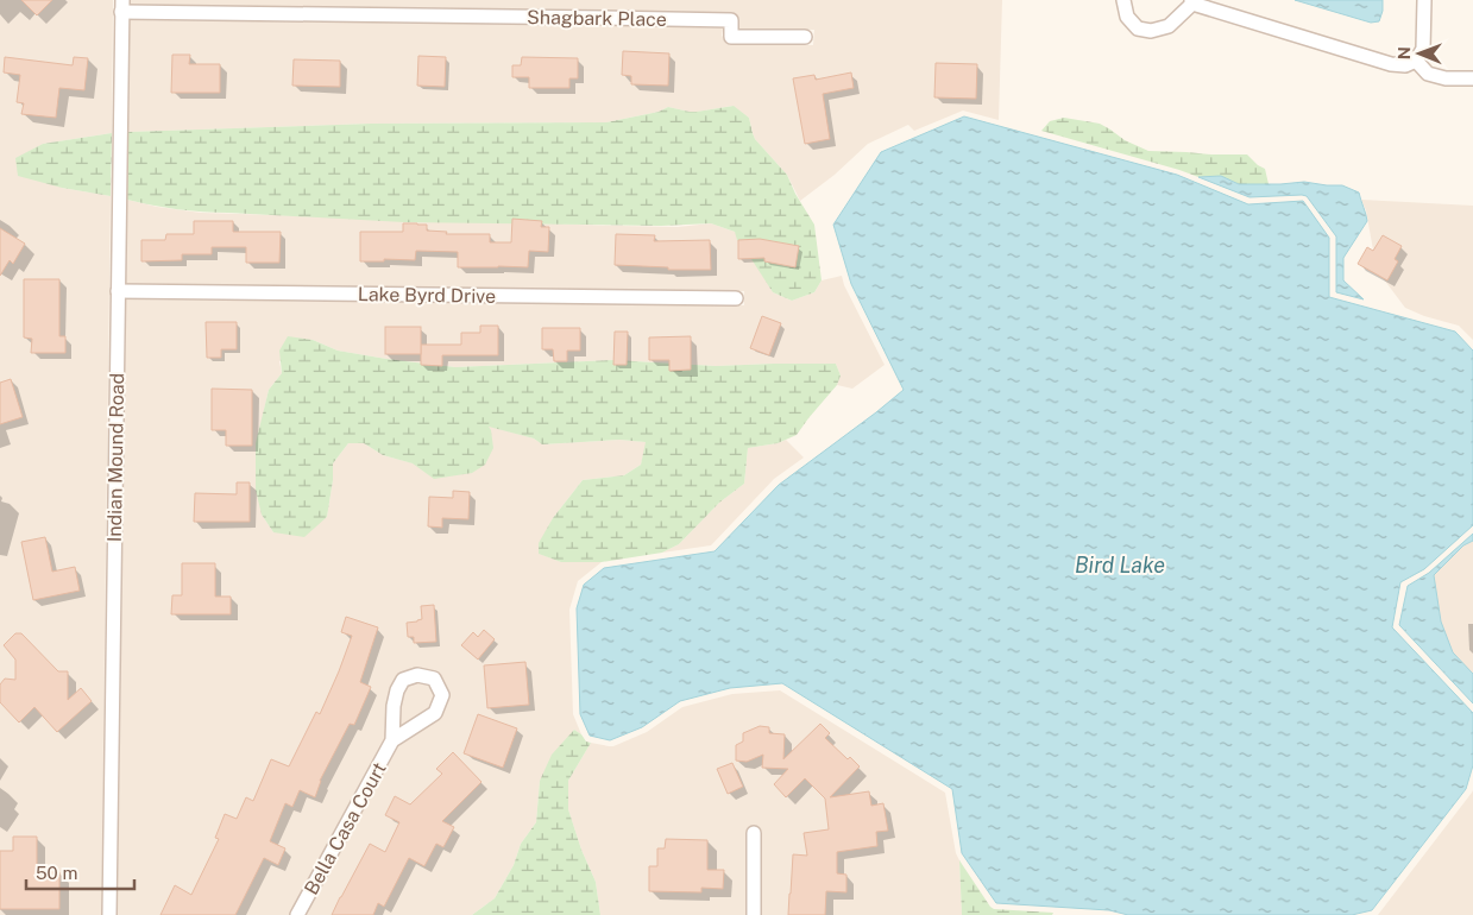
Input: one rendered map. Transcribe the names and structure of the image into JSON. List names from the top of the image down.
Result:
{
  "streets": {
    "street": [
      "Shagbark Place",
      "Lake Byrd Drive",
      "Indian Mound Road",
      "Bella Casa Court"
    ]
  },
  "crossings": [
    ["Shagbark Place", "Indian Mound Road"],
    ["Lake Byrd Drive", "Indian Mound Road"]
  ],
  "water": ["Bird Lake"],
  "scale_bar": "50 m",
  "north": "left"
}
